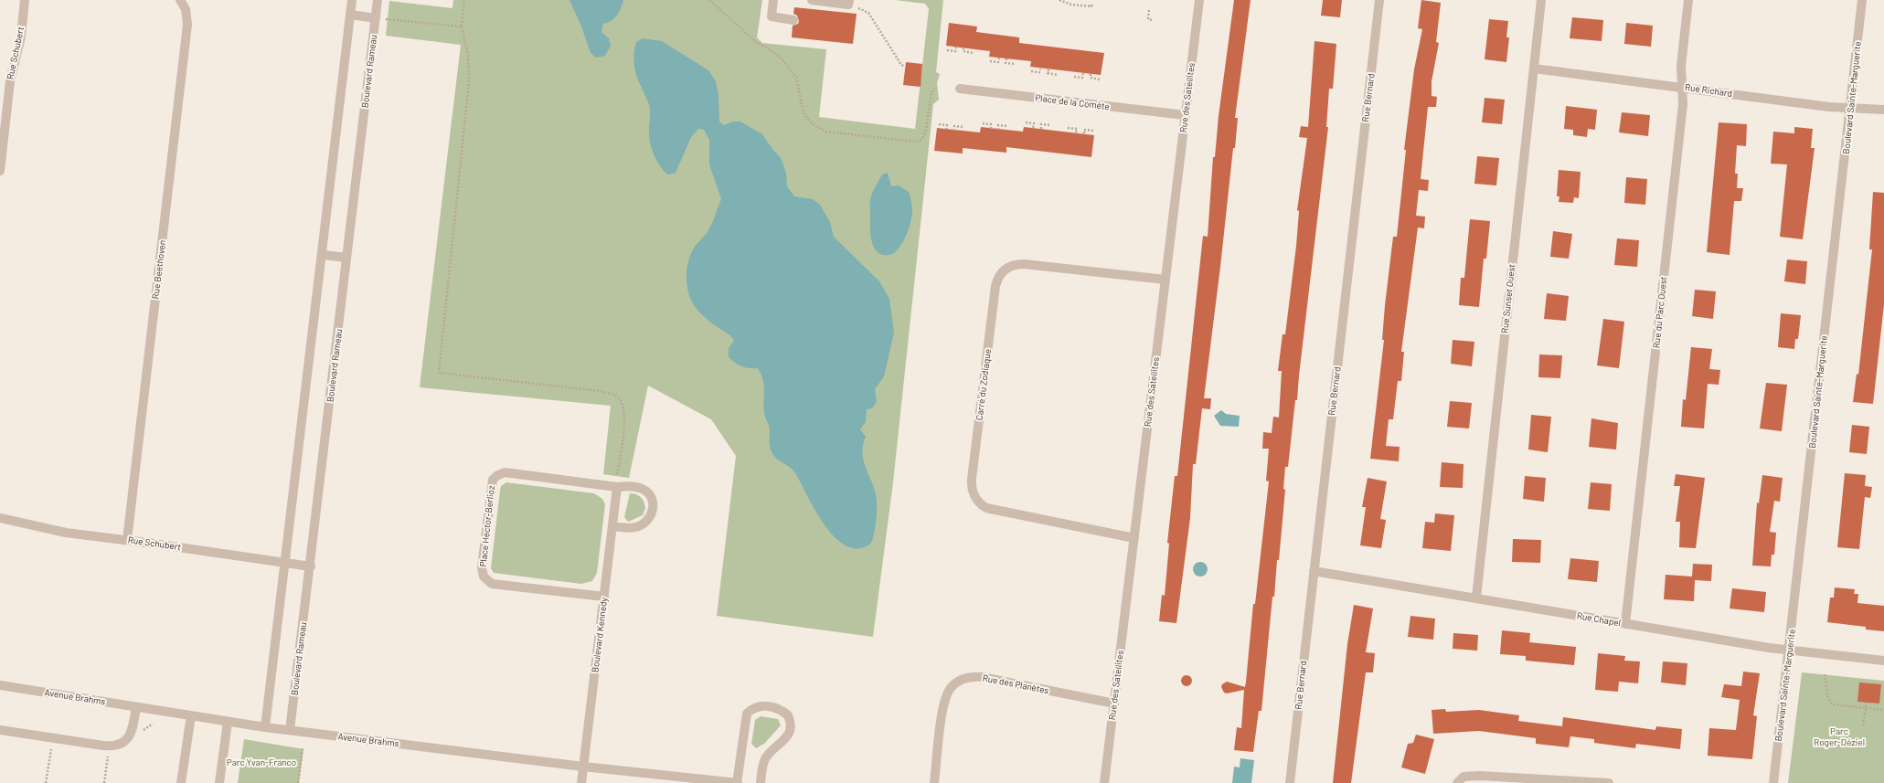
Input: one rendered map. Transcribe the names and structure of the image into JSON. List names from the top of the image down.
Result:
{
  "streets": {
    "street": [
      "Rue Schubert",
      "Boulevard Rameau",
      "Rue Richard",
      "Rue des Satellites",
      "Rue Bernard",
      "Boulevard Sainte-Marguerite",
      "Place de la Comète",
      "Rue Beethoven",
      "Rue Sunset Ouest",
      "Rue du Parc Ouest",
      "Carré du Zodiaque",
      "Place Hector-Berlioz",
      "Rue Chapel",
      "Boulevard Kennedy",
      "Rue des Planètes",
      "Avenue Brahms"
    ]
  },
  "crossings": [
    ["Rue Schubert", "Boulevard Rameau"],
    ["Rue Schubert", "Rue Beethoven"],
    ["Boulevard Rameau", "Avenue Brahms"],
    ["Rue Richard", "Boulevard Sainte-Marguerite"],
    ["Rue Richard", "Rue Sunset Ouest"],
    ["Rue Richard", "Rue du Parc Ouest"],
    ["Rue des Satellites", "Place de la Comète"],
    ["Rue des Satellites", "Carré du Zodiaque"],
    ["Rue des Satellites", "Rue des Planètes"],
    ["Rue Bernard", "Rue Chapel"],
    ["Boulevard Sainte-Marguerite", "Rue Chapel"],
    ["Rue Sunset Ouest", "Rue Chapel"],
    ["Rue du Parc Ouest", "Rue Chapel"],
    ["Place Hector-Berlioz", "Boulevard Kennedy"],
    ["Boulevard Kennedy", "Avenue Brahms"]
  ],
  "parks": ["Parc Roger-Déziel", "Parc Yvan-Franco"]
}
